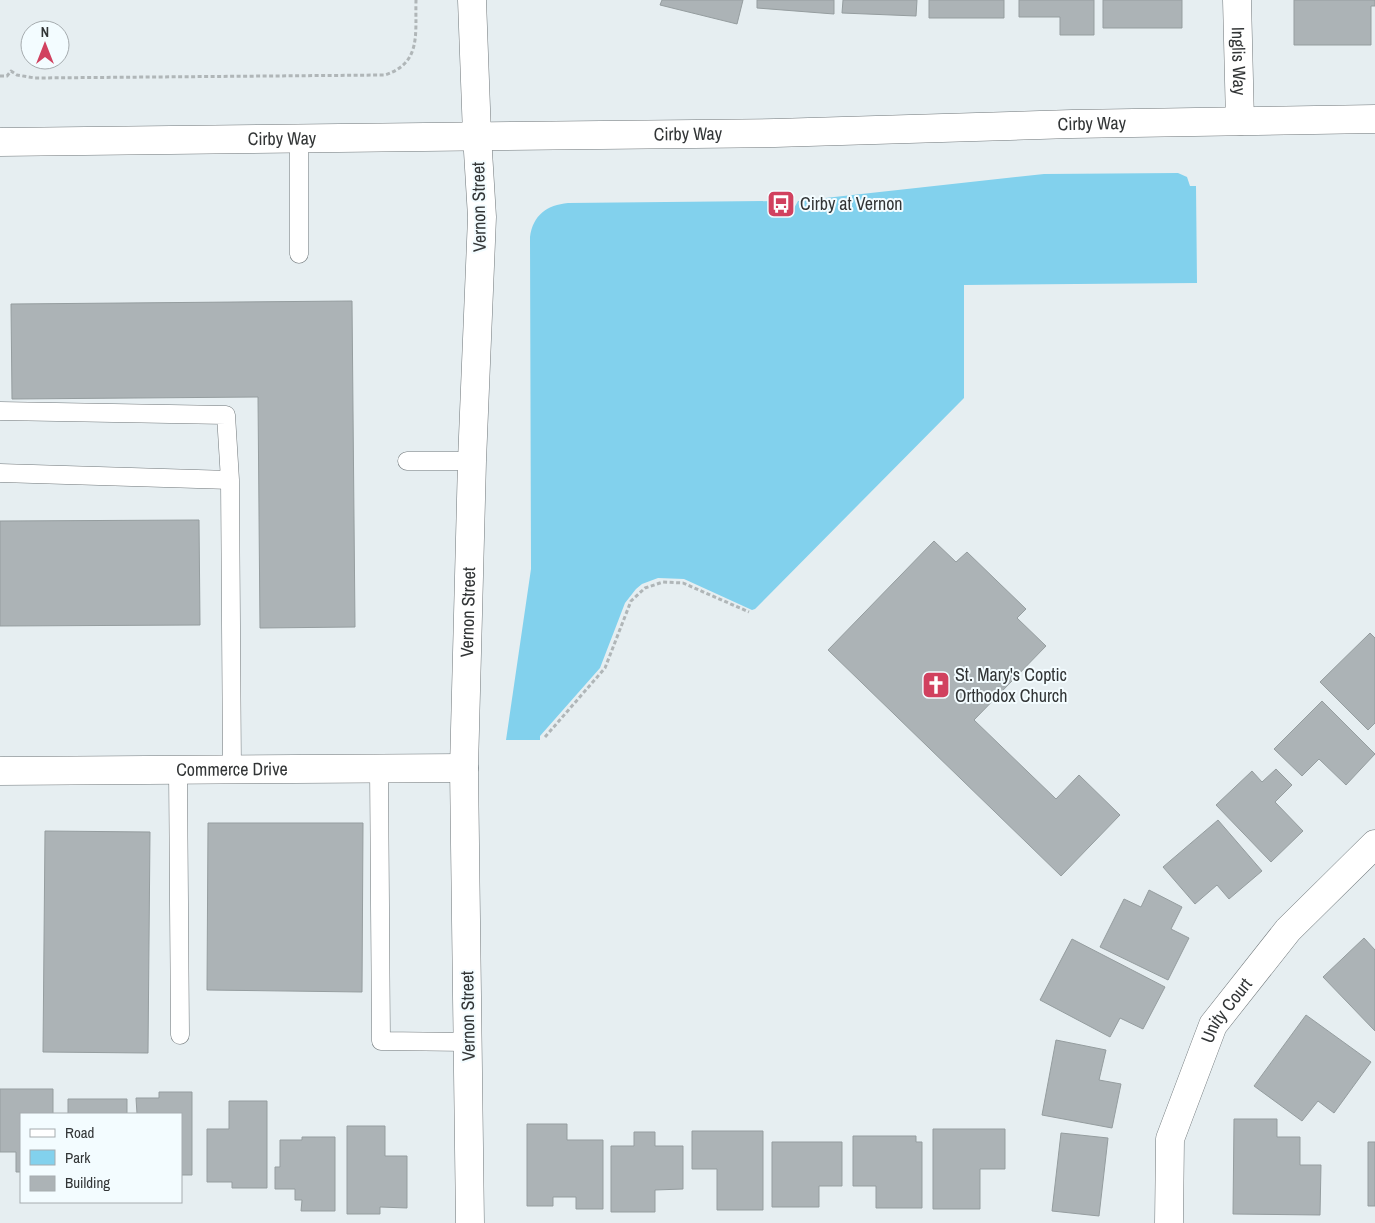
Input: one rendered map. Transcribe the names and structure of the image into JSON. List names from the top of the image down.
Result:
{
  "streets": {
    "street": [
      "Inglis Way",
      "Cirby Way",
      "Vernon Street",
      "Commerce Drive",
      "Unity Court"
    ]
  },
  "crossings": [
    ["Inglis Way", "Cirby Way"],
    ["Cirby Way", "Vernon Street"],
    ["Vernon Street", "Commerce Drive"]
  ],
  "places": {
    "bus stop": ["Cirby at Vernon"],
    "church": ["St. Mary's Coptic Orthodox Church"]
  },
  "legend": ["Road", "Park", "Building"],
  "north": "top"
}
